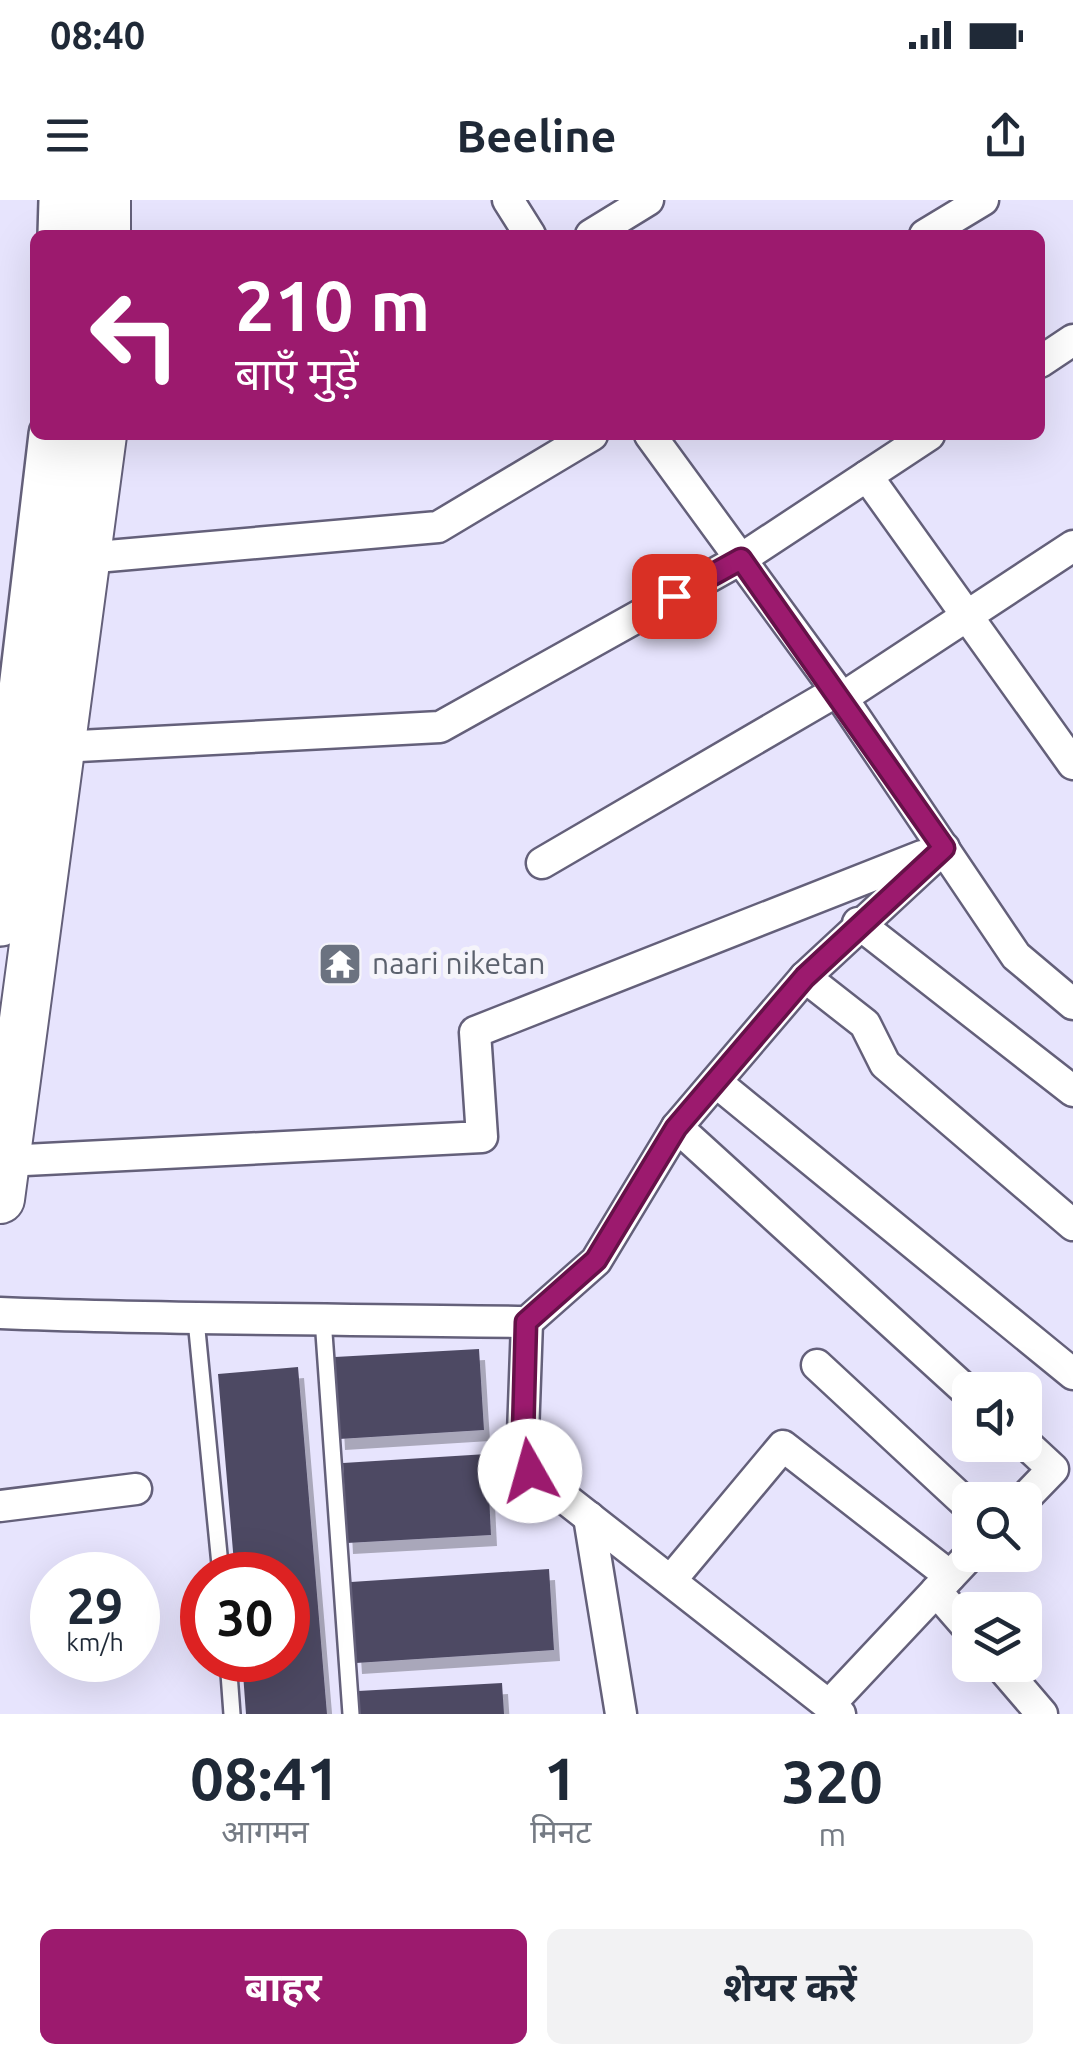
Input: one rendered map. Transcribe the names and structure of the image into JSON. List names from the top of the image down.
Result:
{
  "places": {
    "temple": ["naari niketan"]
  },
  "page": {
    "status": "08:40",
    "header": "Beeline",
    "turn": ["210 m", "बाएँ मुड़ें"],
    "speed": "29 km/h",
    "limit": "30",
    "eta": [
      "08:41",
      "आगमन",
      "1",
      "मिनट",
      "320",
      "m"
    ],
    "buttons": ["बाहर", "शेयर करें"]
  }
}
